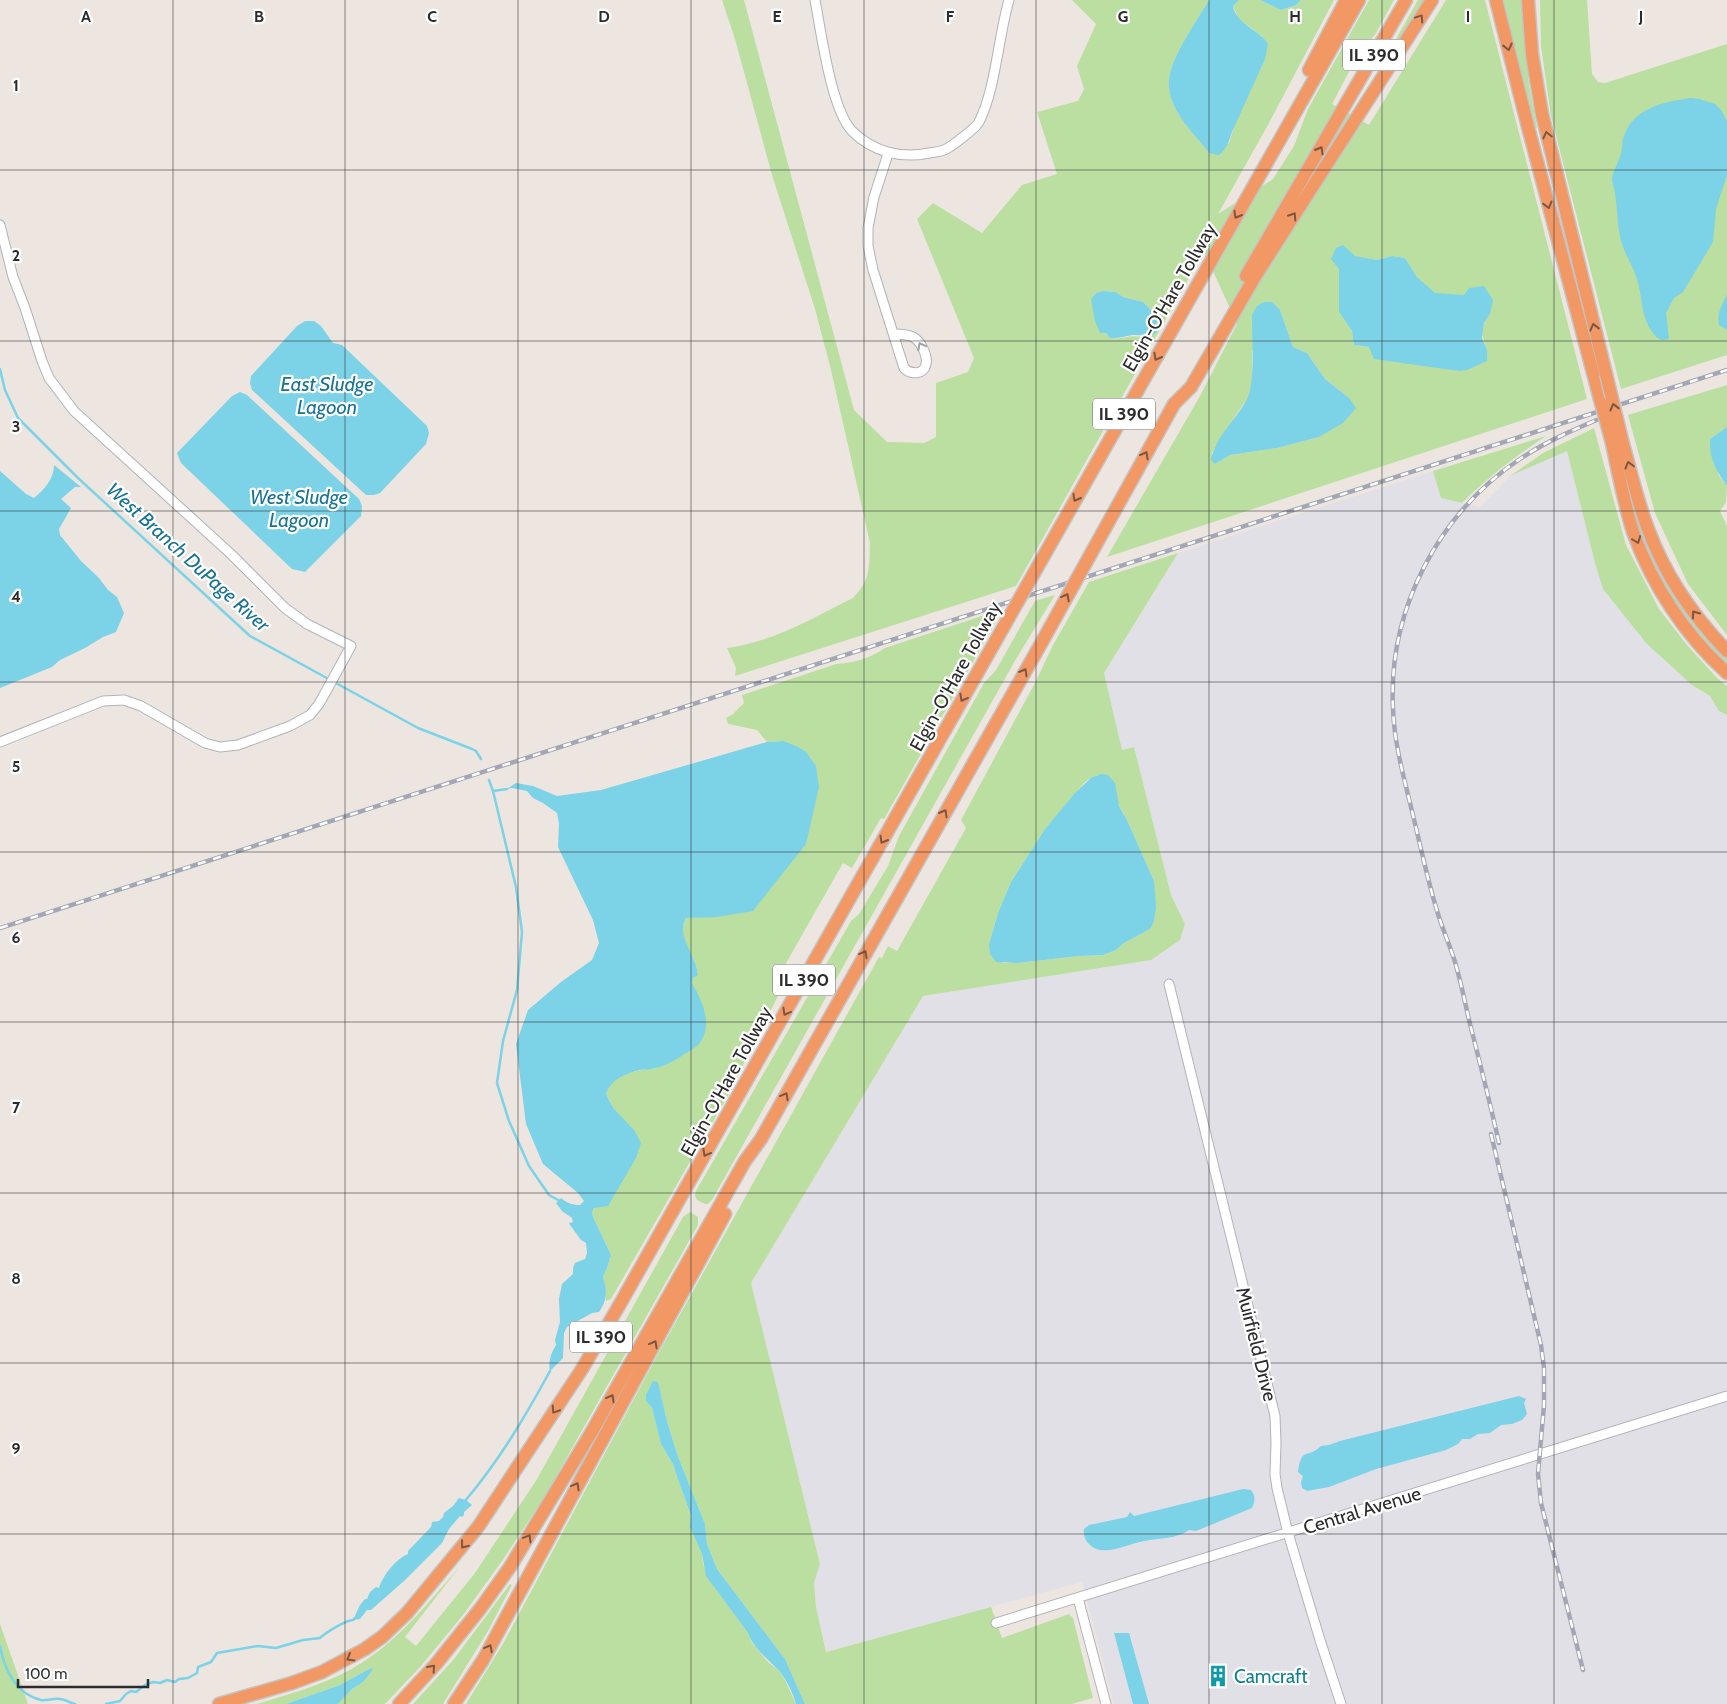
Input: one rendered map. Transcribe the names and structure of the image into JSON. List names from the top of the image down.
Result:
{
  "streets": {
    "highway": ["IL 390", "Elgin-O'Hare Tollway"],
    "street": ["Muirfield Drive", "Central Avenue"]
  },
  "crossings": [
    ["Muirfield Drive", "Central Avenue"]
  ],
  "water": ["East Sludge Lagoon", "West Sludge Lagoon", "West Branch DuPage River"],
  "places": {
    "building": ["Camcraft"]
  },
  "scale_bar": "100 m",
  "grid": {
    "columns": [
      "A",
      "B",
      "C",
      "D",
      "E",
      "F",
      "G",
      "H",
      "I",
      "J"
    ],
    "rows": [
      "1",
      "2",
      "3",
      "4",
      "5",
      "6",
      "7",
      "8",
      "9"
    ]
  }
}
